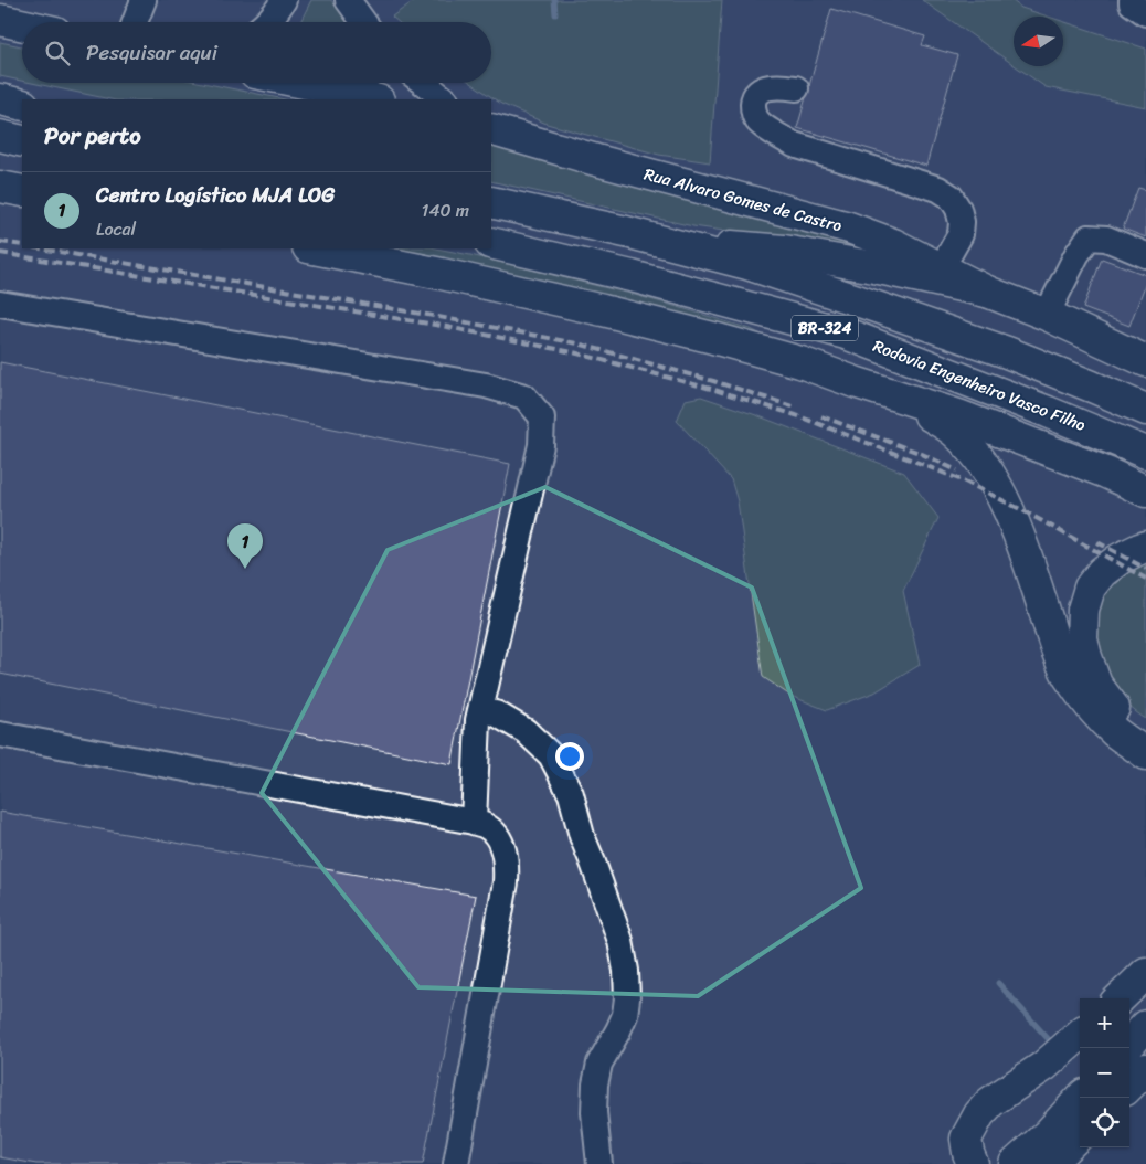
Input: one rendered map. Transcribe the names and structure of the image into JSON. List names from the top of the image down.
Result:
{
  "streets": {
    "main road": ["Rua Alvaro Gomes de Castro", "BR-324", "Rodovia Engenheiro Vasco Filho"]
  },
  "north": "left",
  "page": {
    "search": "Pesquisar aqui",
    "heading": "Por perto",
    "list": [
      {
        "mark": "1",
        "name": "Centro Logístico MJA LOG",
        "note": "Local",
        "value": "140 m"
      }
    ],
    "pins": "1",
    "map_buttons": ["+", "−"]
  }
}
